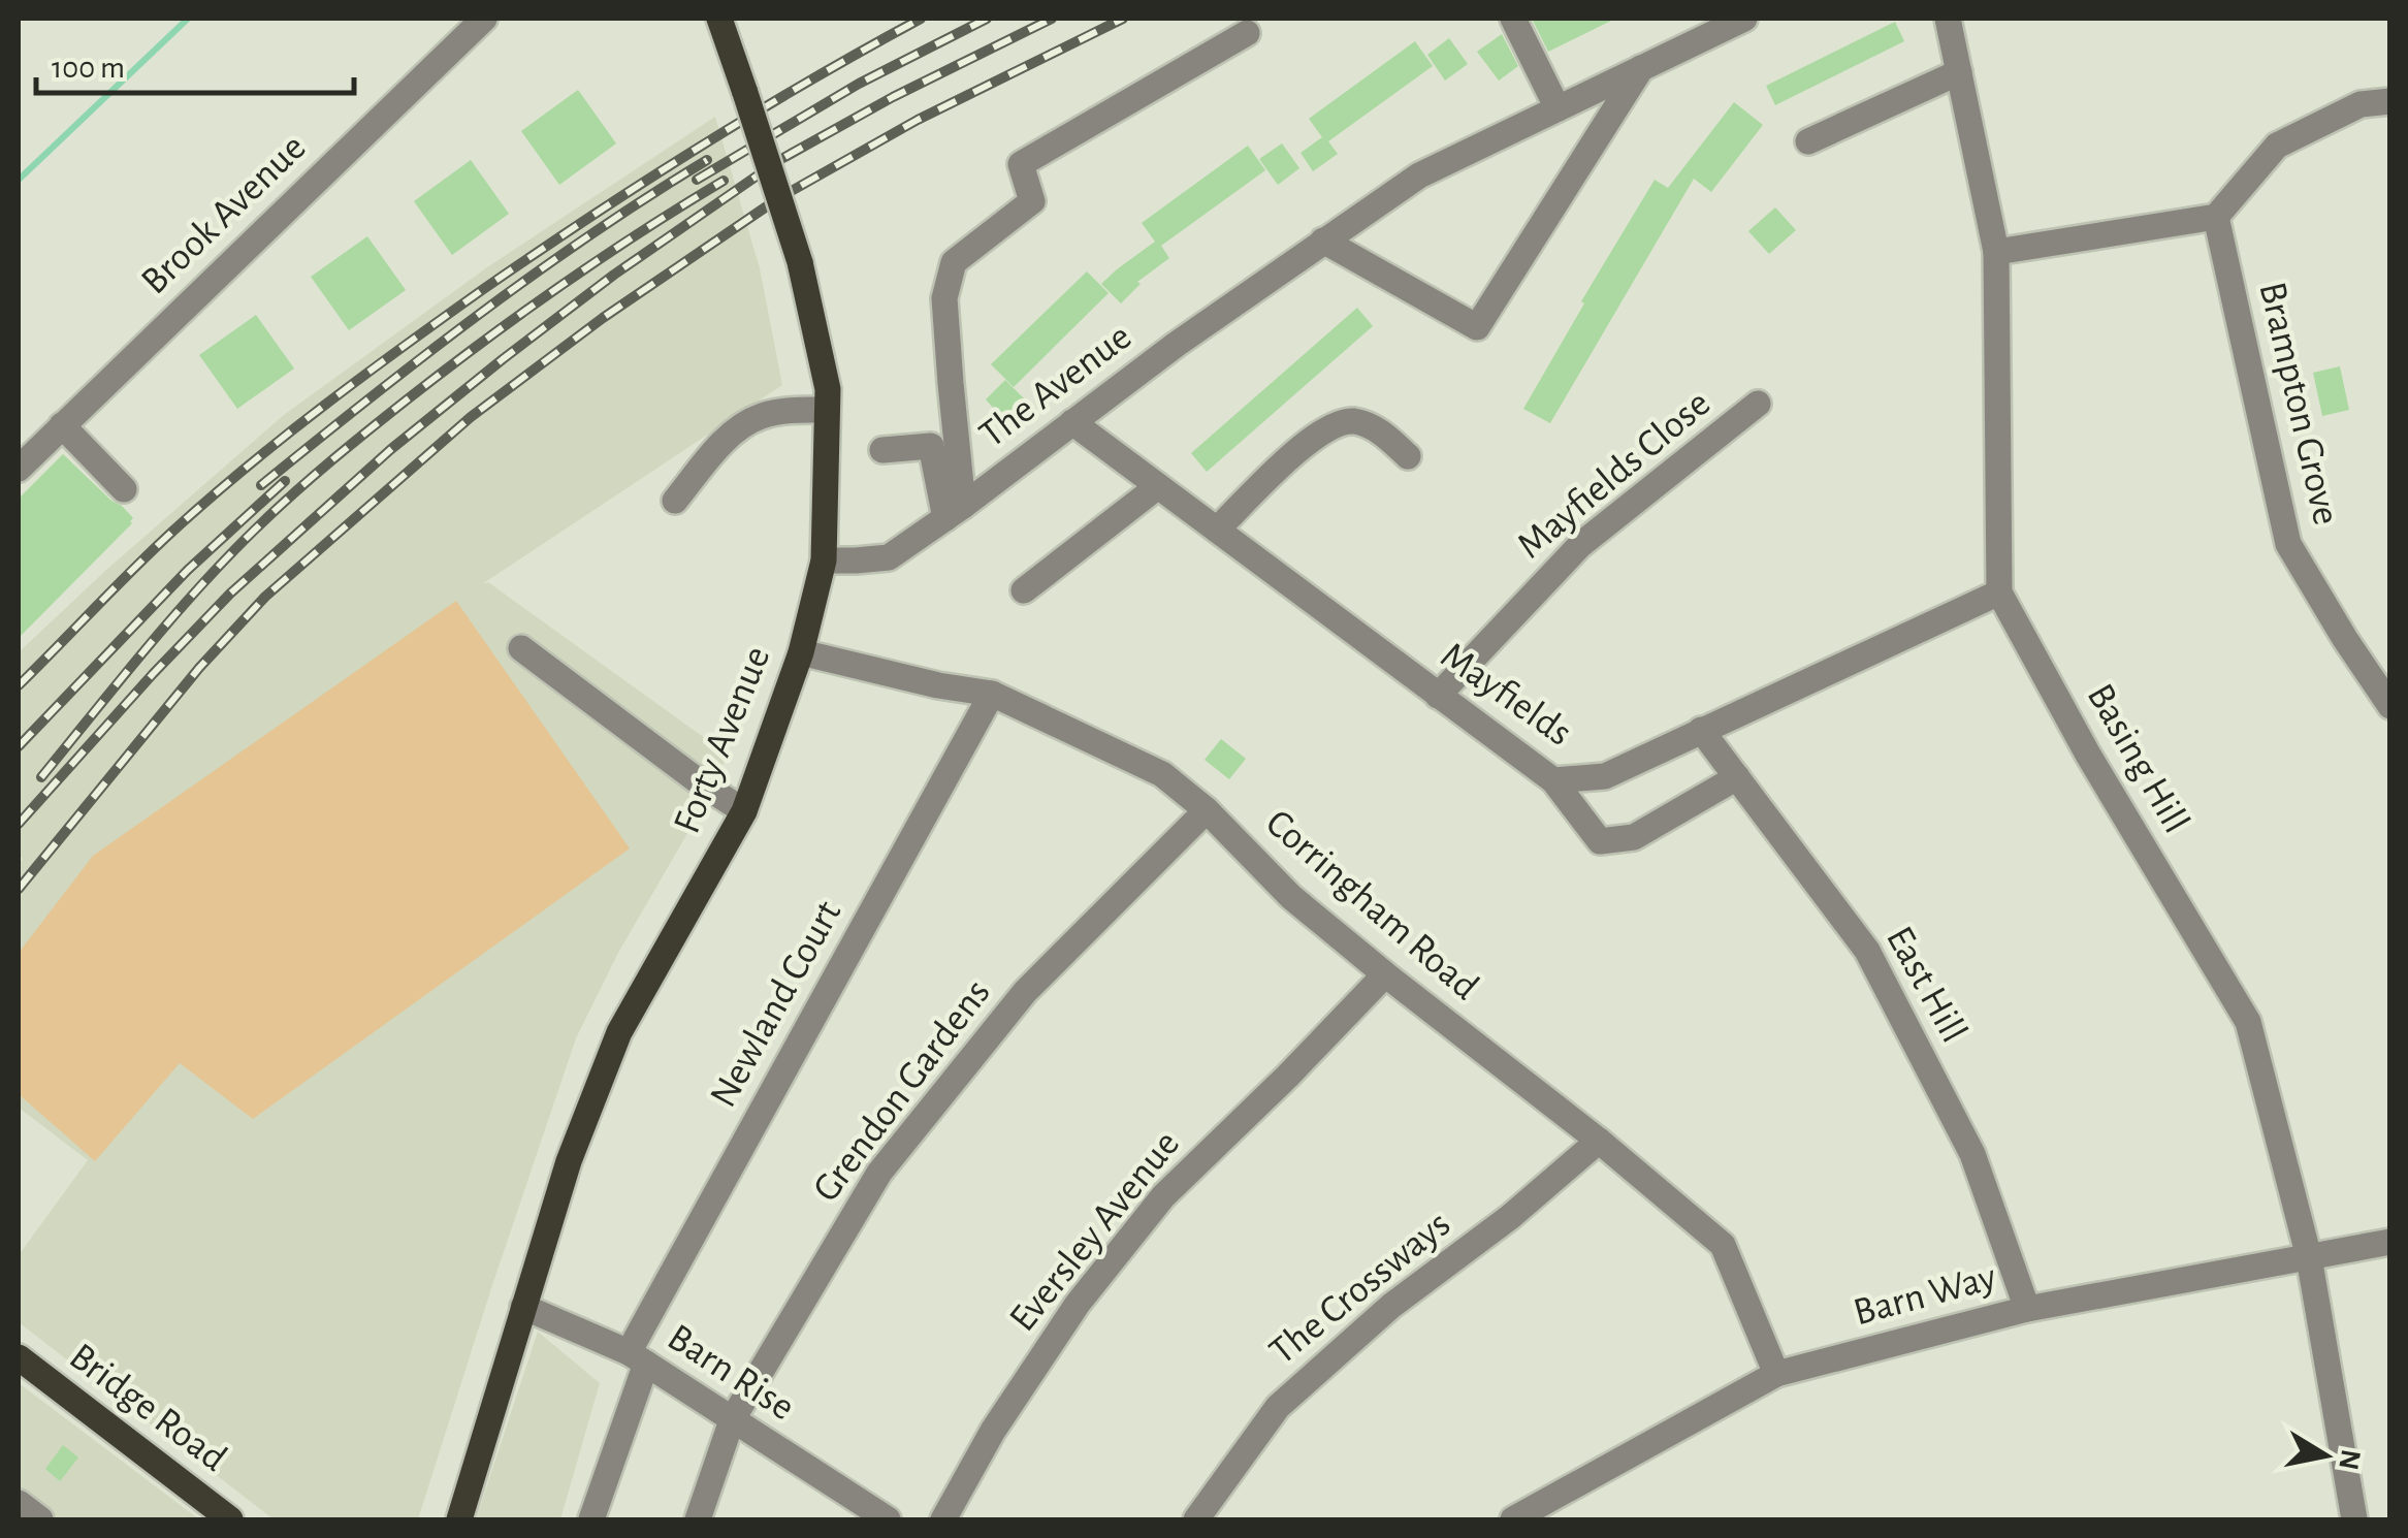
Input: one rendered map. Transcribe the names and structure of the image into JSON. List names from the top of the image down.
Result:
{
  "streets": {
    "main road": ["Forty Avenue", "Bridge Road"],
    "street": [
      "Brook Avenue",
      "The Avenue",
      "Brampton Grove",
      "Mayfields Close",
      "Mayfields",
      "Basing Hill",
      "Corringham Road",
      "East Hill",
      "Newland Court",
      "Grendon Gardens",
      "Eversley Avenue",
      "The Crossways",
      "Barn Way",
      "Barn Rise"
    ]
  },
  "crossings": [
    ["The Avenue", "Mayfields"],
    ["The Avenue", "Forty Avenue"],
    ["Mayfields Close", "Mayfields"],
    ["Mayfields", "Basing Hill"],
    ["Mayfields", "East Hill"],
    ["Forty Avenue", "Corringham Road"],
    ["Forty Avenue", "Barn Rise"],
    ["Basing Hill", "Barn Way"],
    ["Corringham Road", "Newland Court"],
    ["Corringham Road", "Grendon Gardens"],
    ["Corringham Road", "Eversley Avenue"],
    ["Corringham Road", "The Crossways"],
    ["Corringham Road", "Barn Way"],
    ["East Hill", "Barn Way"],
    ["Newland Court", "Barn Rise"],
    ["Grendon Gardens", "Barn Rise"]
  ],
  "scale_bar": "100 m",
  "north": "right"
}
